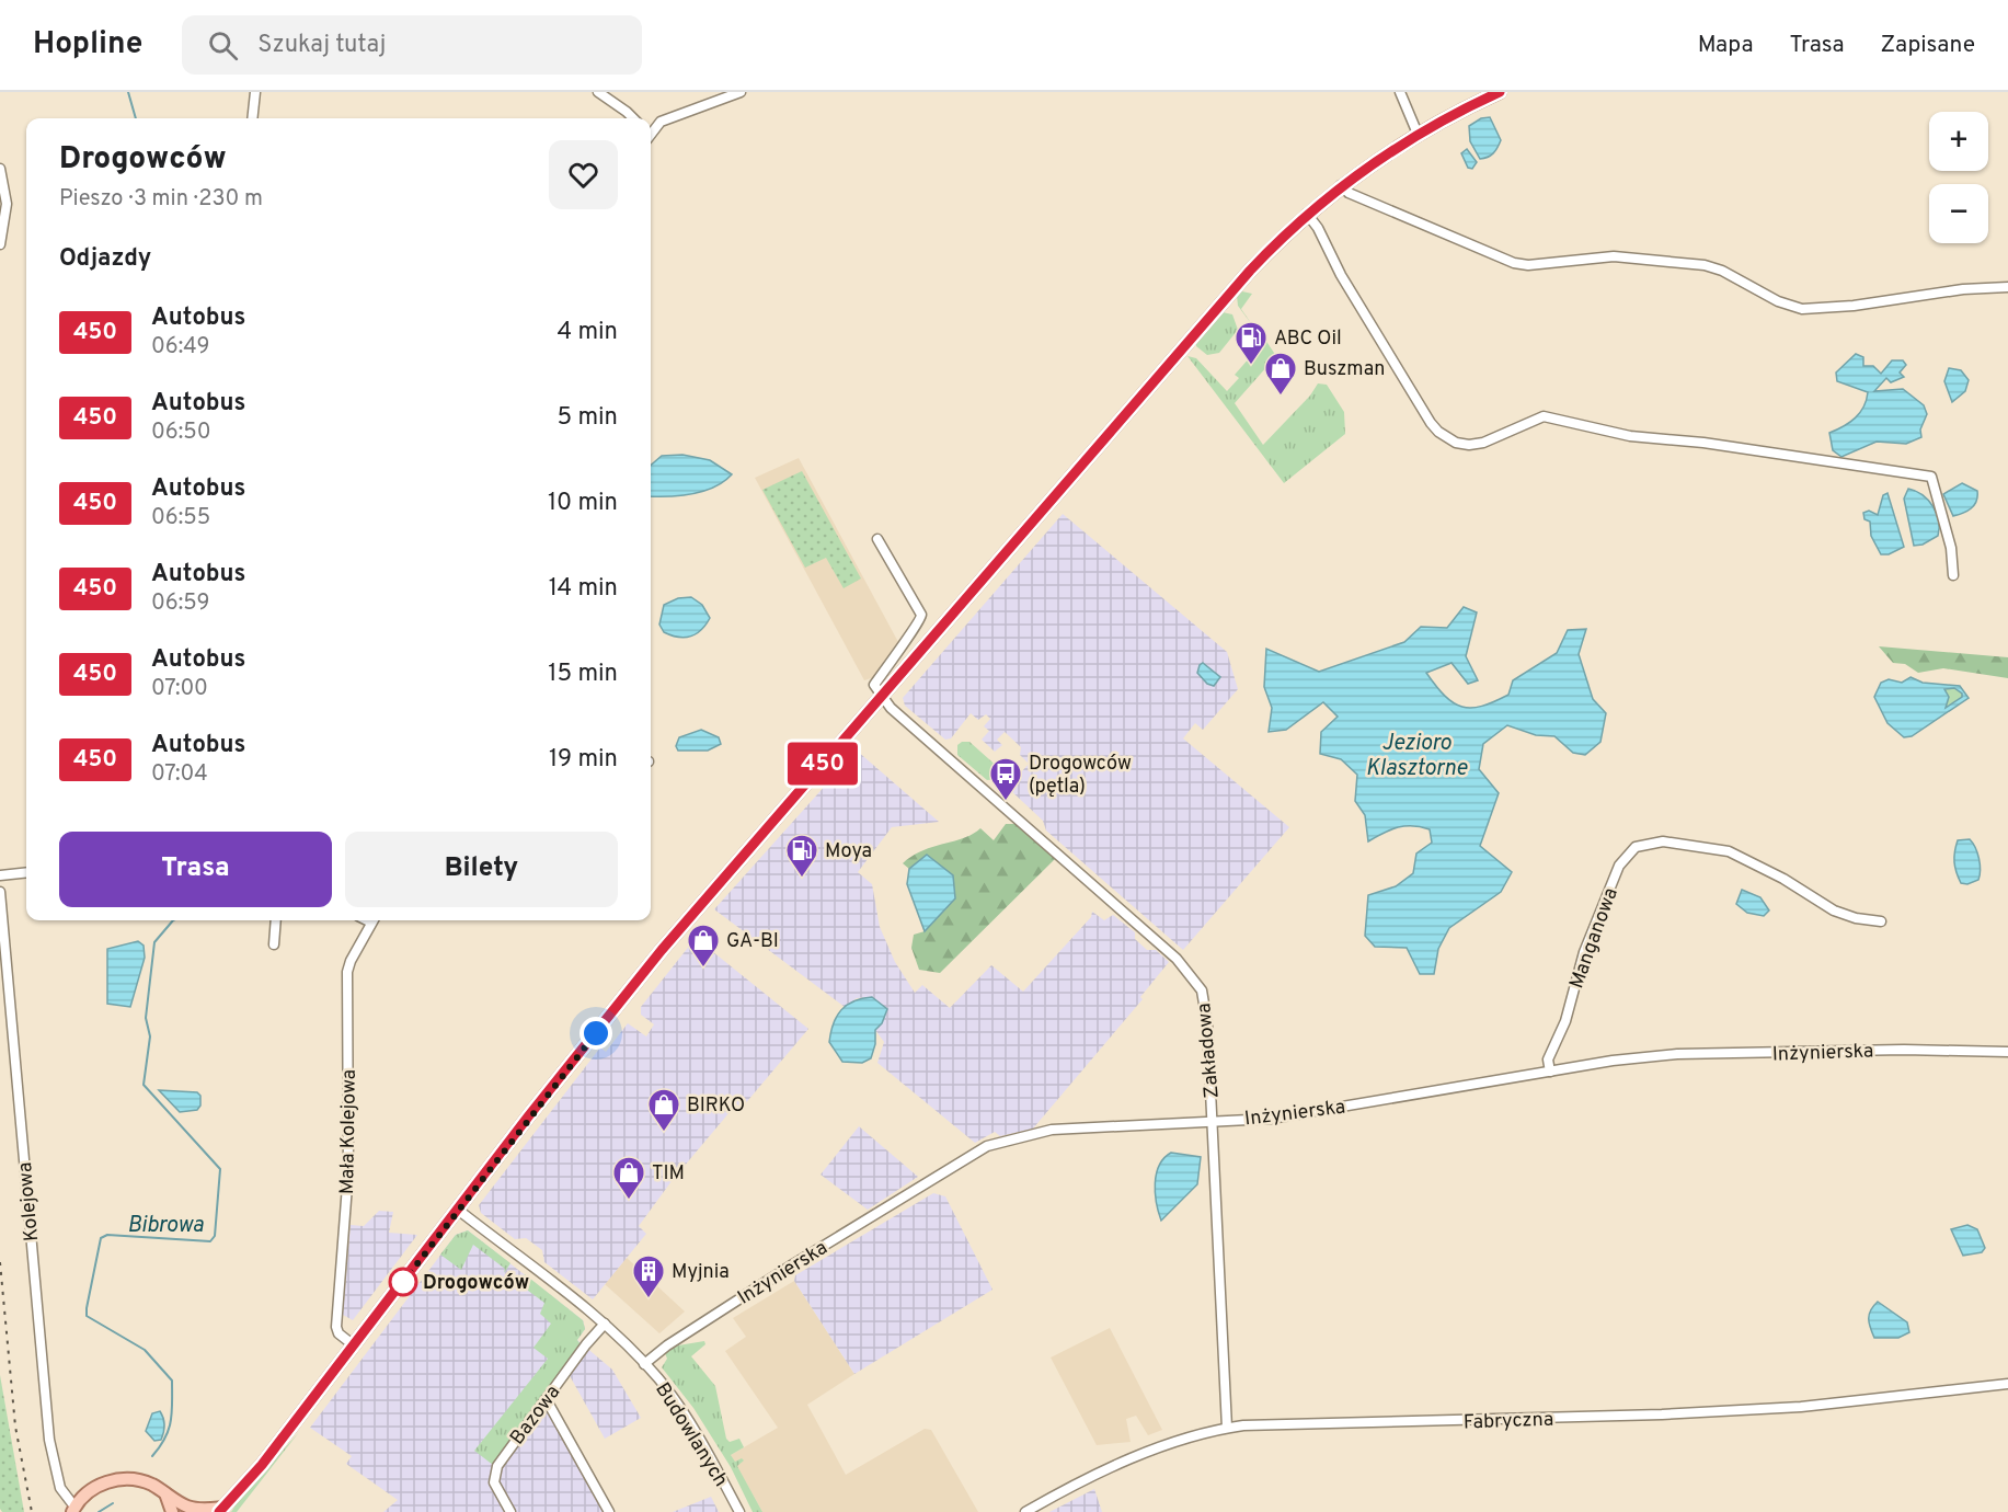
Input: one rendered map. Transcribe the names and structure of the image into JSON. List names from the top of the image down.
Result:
{
  "streets": {
    "street": [
      "Manganowa",
      "Zakładowa",
      "Inżynierska",
      "Mała Kolejowa",
      "Kolejowa",
      "Bazowa",
      "Fabryczna",
      "Budowlanych"
    ]
  },
  "crossings": [
    ["Manganowa", "Inżynierska"],
    ["Zakładowa", "Inżynierska"],
    ["Zakładowa", "Fabryczna"],
    ["Inżynierska", "Budowlanych"],
    ["Bazowa", "Budowlanych"]
  ],
  "water": ["Jezioro Klasztorne", "Bibrowa"],
  "places": {
    "fuel station": ["ABC Oil", "Moya"],
    "shop": [
      "Buszman",
      "GA-BI",
      "BIRKO",
      "TIM"
    ],
    "bus stop": ["Drogowców (pętla)"],
    "other": ["Drogowców"],
    "building": ["Myjnia"]
  },
  "lines": ["bus line 450"],
  "page": {
    "header": "Hopline",
    "search": "Szukaj tutaj",
    "nav": ["Mapa", "Trasa", "Zapisane"],
    "on_map": "450",
    "map_buttons": ["+", "−"],
    "heading": [
      ["Drogowców", "Pieszo · 3 min · 230 m"],
      "Odjazdy"
    ],
    "list": [
      {
        "mark": "450",
        "name": "Autobus",
        "note": "06:49",
        "value": "4 min"
      },
      {
        "mark": "450",
        "name": "Autobus",
        "note": "06:50",
        "value": "5 min"
      },
      {
        "mark": "450",
        "name": "Autobus",
        "note": "06:55",
        "value": "10 min"
      },
      {
        "mark": "450",
        "name": "Autobus",
        "note": "06:59",
        "value": "14 min"
      },
      {
        "mark": "450",
        "name": "Autobus",
        "note": "07:00",
        "value": "15 min"
      },
      {
        "mark": "450",
        "name": "Autobus",
        "note": "07:04",
        "value": "19 min"
      }
    ],
    "buttons": ["Trasa", "Bilety"]
  }
}
